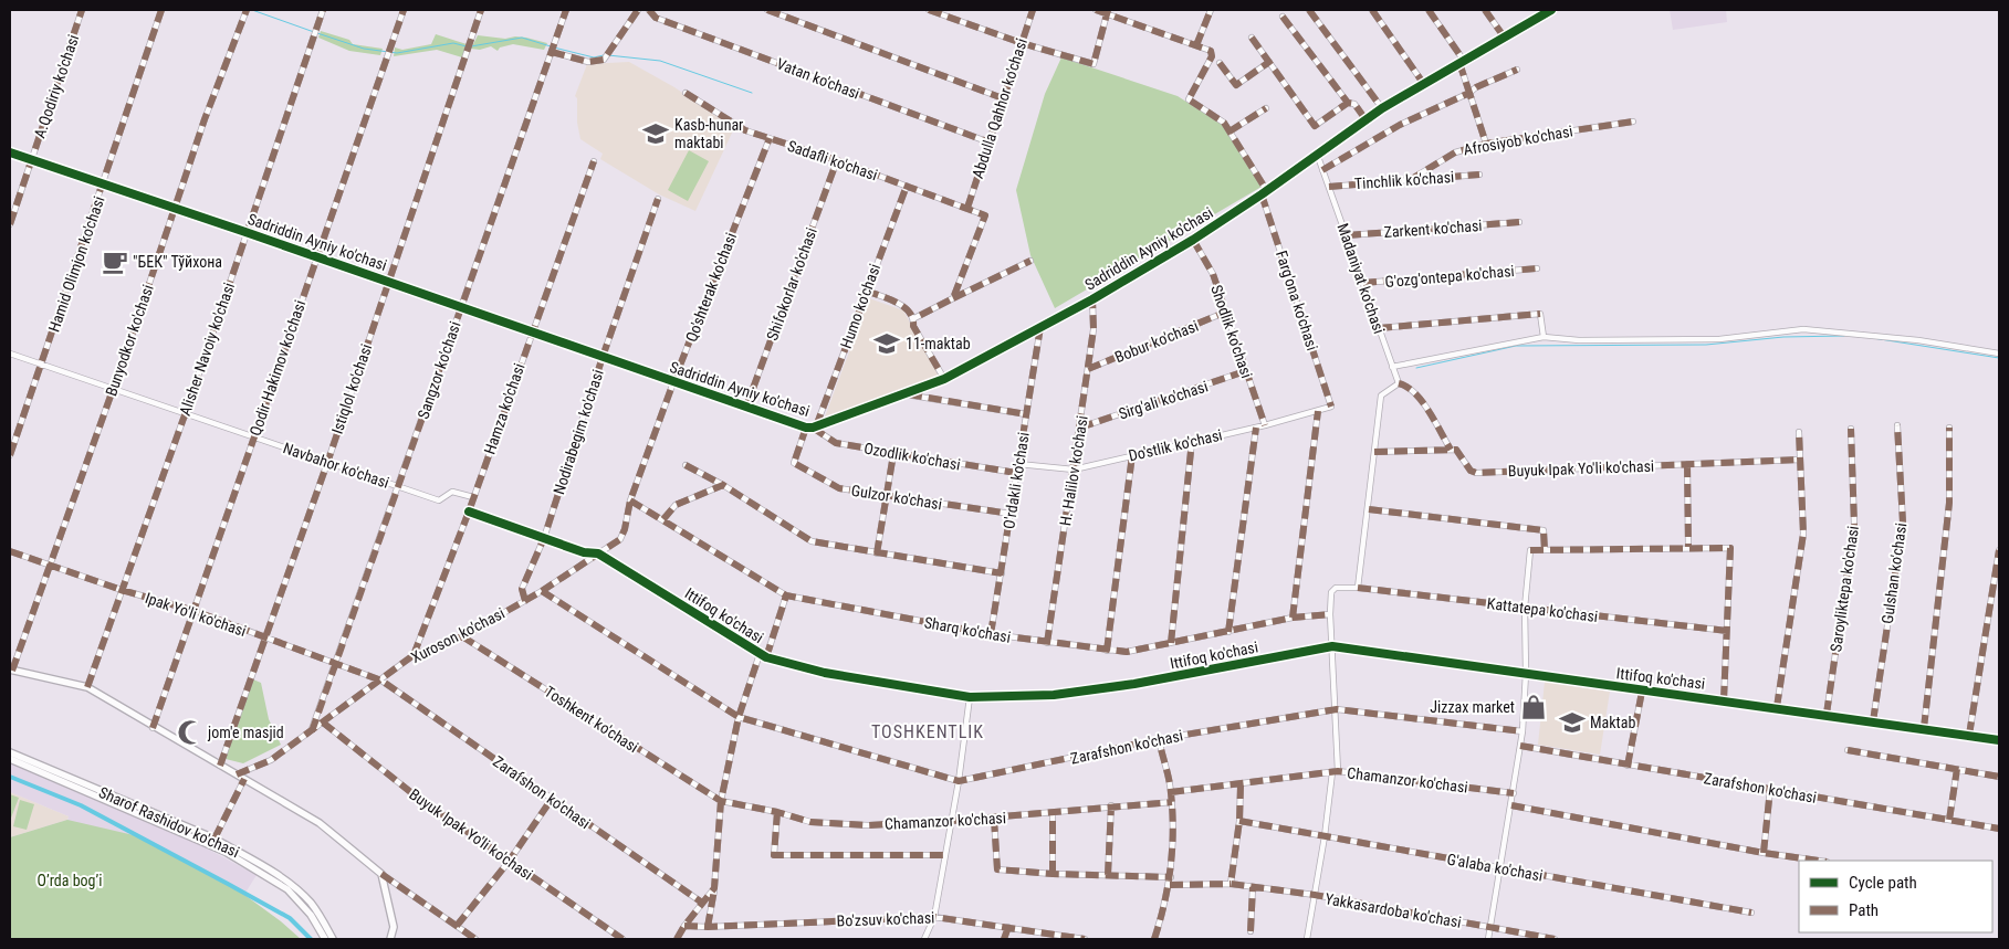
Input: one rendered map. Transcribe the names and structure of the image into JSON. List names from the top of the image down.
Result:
{
  "streets": {
    "street": [
      "Vatan ko'chasi",
      "A.Qodiriy ko'chasi",
      "Abdulla Qahhor ko'chasi",
      "Afrosiyob ko'chasi",
      "Sadafli ko'chasi",
      "Tinchlik ko'chasi",
      "Zarkent ko'chasi",
      "Sadriddin Ayniy ko'chasi",
      "Hamid Olimjon ko'chasi",
      "G'ozg'ontepa ko'chasi",
      "Madaniyat ko'chasi",
      "Shifokorlar ko'chasi",
      "Qo'shterak ko'chasi",
      "Farg'ona ko'chasi",
      "Humo ko'chasi",
      "Shodlik ko'chasi",
      "Bunyodkor ko'chasi",
      "Bobur ko'chasi",
      "Alisher Navoiy ko'chasi",
      "Qodir Hakimov ko'chasi",
      "Sangzor ko'chasi",
      "Istiqlol ko'chasi",
      "Sirg'ali ko'chasi",
      "Hamza ko'chasi",
      "Nodirabegim ko'chasi",
      "Do'stlik ko'chasi",
      "Ozodlik ko'chasi",
      "Navbahor ko'chasi",
      "Buyuk Ipak Yo'li ko'chasi",
      "H. Halilov ko'chasi",
      "O'rdakli ko'chasi",
      "Gulzor ko'chasi",
      "Gulshan ko'chasi",
      "Saroyliktepa ko'chasi",
      "Kattatepa ko'chasi",
      "Ipak Yo'li ko'chasi",
      "Ittifoq ko'chasi",
      "Sharq ko'chasi",
      "Xuroson ko'chasi",
      "Toshkent ko'chasi",
      "Zarafshon ko'chasi",
      "Chamanzor ko'chasi",
      "Sharof Rashidov ko'chasi",
      "G'alaba ko'chasi",
      "Yakkasardoba ko'chasi",
      "Bo'zsuv ko'chasi"
    ]
  },
  "crossings": [
    ["Vatan ko'chasi", "Abdulla Qahhor ko'chasi"],
    ["A.Qodiriy ko'chasi", "Sadriddin Ayniy ko'chasi"],
    ["Abdulla Qahhor ko'chasi", "Sadafli ko'chasi"],
    ["Afrosiyob ko'chasi", "Tinchlik ko'chasi"],
    ["Sadafli ko'chasi", "Shifokorlar ko'chasi"],
    ["Sadafli ko'chasi", "Qo'shterak ko'chasi"],
    ["Sadafli ko'chasi", "Humo ko'chasi"],
    ["Tinchlik ko'chasi", "Madaniyat ko'chasi"],
    ["Zarkent ko'chasi", "Madaniyat ko'chasi"],
    ["Sadriddin Ayniy ko'chasi", "Hamid Olimjon ko'chasi"],
    ["Sadriddin Ayniy ko'chasi", "Madaniyat ko'chasi"],
    ["Sadriddin Ayniy ko'chasi", "Shifokorlar ko'chasi"],
    ["Sadriddin Ayniy ko'chasi", "Qo'shterak ko'chasi"],
    ["Sadriddin Ayniy ko'chasi", "Farg'ona ko'chasi"],
    ["Sadriddin Ayniy ko'chasi", "Humo ko'chasi"],
    ["Sadriddin Ayniy ko'chasi", "Shodlik ko'chasi"],
    ["Sadriddin Ayniy ko'chasi", "Bunyodkor ko'chasi"],
    ["Sadriddin Ayniy ko'chasi", "Alisher Navoiy ko'chasi"],
    ["Sadriddin Ayniy ko'chasi", "Qodir Hakimov ko'chasi"],
    ["Sadriddin Ayniy ko'chasi", "Sangzor ko'chasi"],
    ["Sadriddin Ayniy ko'chasi", "Istiqlol ko'chasi"],
    ["Sadriddin Ayniy ko'chasi", "Hamza ko'chasi"],
    ["Sadriddin Ayniy ko'chasi", "Nodirabegim ko'chasi"],
    ["Sadriddin Ayniy ko'chasi", "Ozodlik ko'chasi"],
    ["Sadriddin Ayniy ko'chasi", "H. Halilov ko'chasi"],
    ["Sadriddin Ayniy ko'chasi", "O'rdakli ko'chasi"],
    ["Sadriddin Ayniy ko'chasi", "Gulzor ko'chasi"],
    ["Hamid Olimjon ko'chasi", "Navbahor ko'chasi"],
    ["G'ozg'ontepa ko'chasi", "Madaniyat ko'chasi"],
    ["Qo'shterak ko'chasi", "Ittifoq ko'chasi"],
    ["Qo'shterak ko'chasi", "Sharq ko'chasi"],
    ["Qo'shterak ko'chasi", "Xuroson ko'chasi"],
    ["Farg'ona ko'chasi", "Do'stlik ko'chasi"],
    ["Humo ko'chasi", "Ozodlik ko'chasi"],
    ["Humo ko'chasi", "Gulzor ko'chasi"],
    ["Shodlik ko'chasi", "Bobur ko'chasi"],
    ["Shodlik ko'chasi", "Sirg'ali ko'chasi"],
    ["Shodlik ko'chasi", "Do'stlik ko'chasi"],
    ["Bunyodkor ko'chasi", "Navbahor ko'chasi"],
    ["Bunyodkor ko'chasi", "Ipak Yo'li ko'chasi"],
    ["Bobur ko'chasi", "H. Halilov ko'chasi"],
    ["Alisher Navoiy ko'chasi", "Navbahor ko'chasi"],
    ["Alisher Navoiy ko'chasi", "Ipak Yo'li ko'chasi"],
    ["Qodir Hakimov ko'chasi", "Navbahor ko'chasi"],
    ["Qodir Hakimov ko'chasi", "Ipak Yo'li ko'chasi"],
    ["Sangzor ko'chasi", "Navbahor ko'chasi"],
    ["Sangzor ko'chasi", "Ipak Yo'li ko'chasi"],
    ["Sangzor ko'chasi", "Xuroson ko'chasi"],
    ["Istiqlol ko'chasi", "Navbahor ko'chasi"],
    ["Istiqlol ko'chasi", "Ipak Yo'li ko'chasi"],
    ["Sirg'ali ko'chasi", "H. Halilov ko'chasi"],
    ["Hamza ko'chasi", "Navbahor ko'chasi"],
    ["Hamza ko'chasi", "Ittifoq ko'chasi"],
    ["Hamza ko'chasi", "Xuroson ko'chasi"],
    ["Nodirabegim ko'chasi", "Ittifoq ko'chasi"],
    ["Nodirabegim ko'chasi", "Xuroson ko'chasi"],
    ["Do'stlik ko'chasi", "H. Halilov ko'chasi"],
    ["Do'stlik ko'chasi", "O'rdakli ko'chasi"],
    ["Ozodlik ko'chasi", "O'rdakli ko'chasi"],
    ["Ozodlik ko'chasi", "Gulzor ko'chasi"],
    ["Buyuk Ipak Yo'li ko'chasi", "Xuroson ko'chasi"],
    ["H. Halilov ko'chasi", "Sharq ko'chasi"],
    ["O'rdakli ko'chasi", "Gulzor ko'chasi"],
    ["O'rdakli ko'chasi", "Sharq ko'chasi"],
    ["Gulshan ko'chasi", "Ittifoq ko'chasi"],
    ["Saroyliktepa ko'chasi", "Ittifoq ko'chasi"],
    ["Kattatepa ko'chasi", "Sharq ko'chasi"],
    ["Ipak Yo'li ko'chasi", "Xuroson ko'chasi"],
    ["Ipak Yo'li ko'chasi", "Zarafshon ko'chasi"],
    ["Xuroson ko'chasi", "Toshkent ko'chasi"],
    ["Xuroson ko'chasi", "Zarafshon ko'chasi"],
    ["Toshkent ko'chasi", "Chamanzor ko'chasi"]
  ],
  "districts": ["TOSHKENTLIK"],
  "parks": ["O’rda bog’i"],
  "places": {
    "school or university": ["Kasb-hunar maktabi", "11-maktab", "Maktab"],
    "cafe": ["\"БЕК\" Тўйхона"],
    "shop": ["Jizzax market"],
    "mosque": ["jom'e masjid"]
  },
  "legend": ["Cycle path", "Path"]
}
